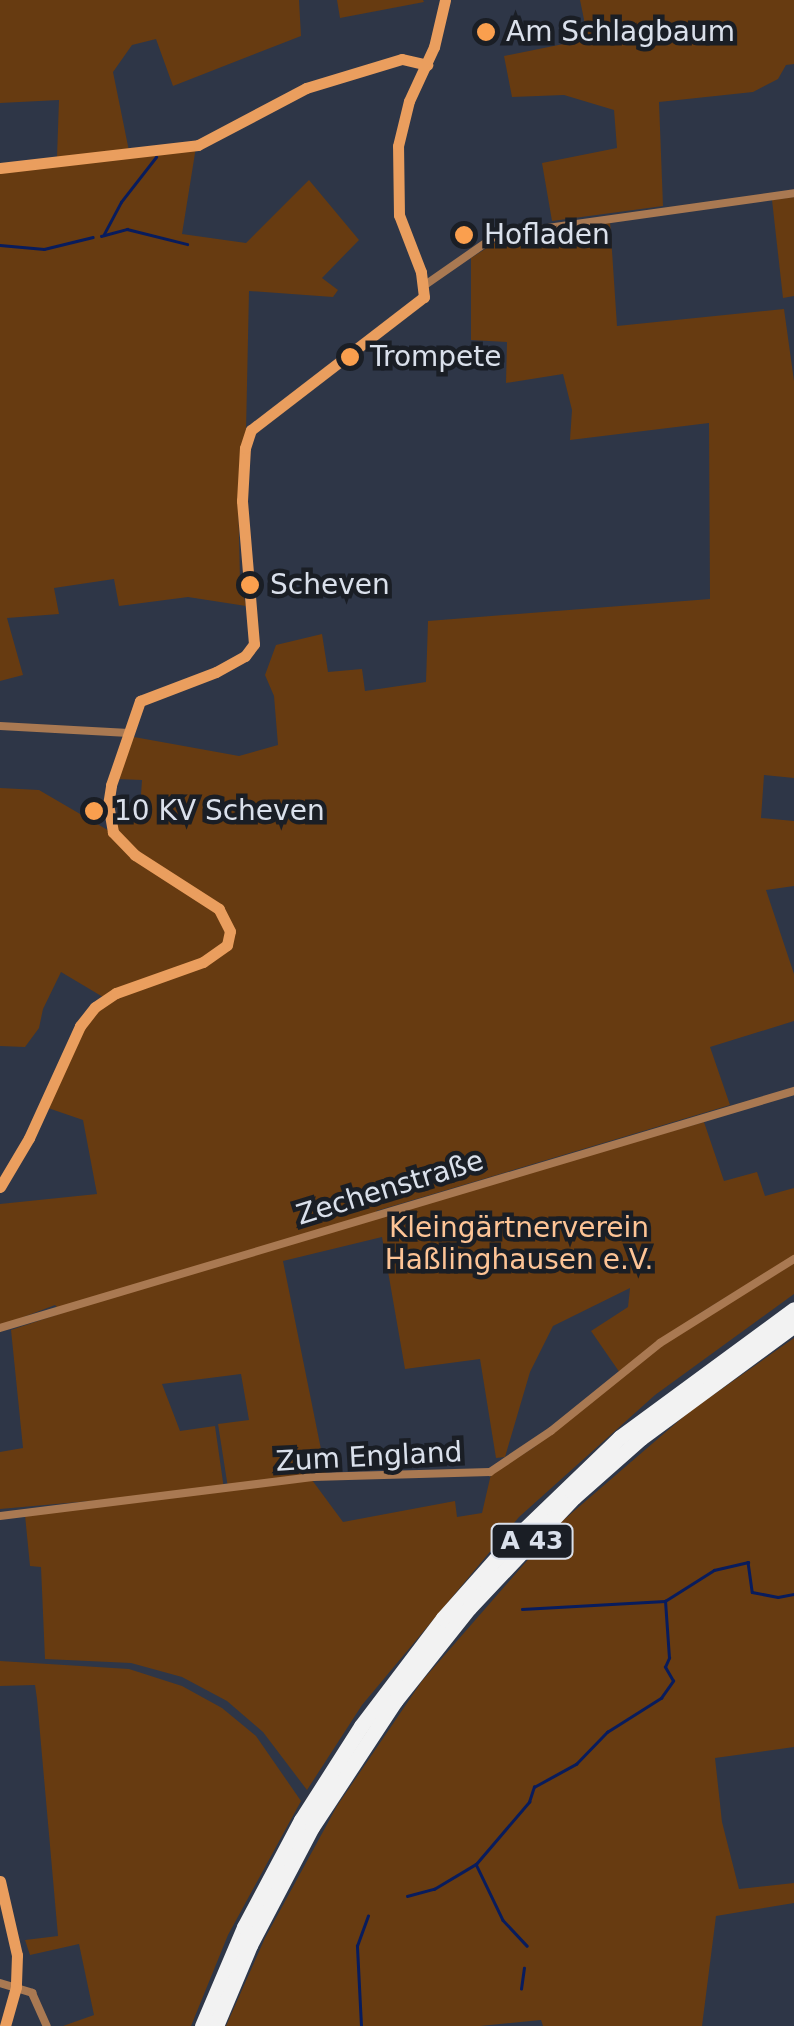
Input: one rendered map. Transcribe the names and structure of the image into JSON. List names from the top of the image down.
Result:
{
  "streets": {
    "highway": ["A 43"],
    "street": ["Zechenstraße", "Zum England"]
  },
  "parks": ["Kleingärtnerverein Haßlinghausen e.V."],
  "places": [
    "Am Schlagbaum",
    "Hofladen",
    "Trompete",
    "Scheven",
    "10 KV Scheven"
  ]
}
